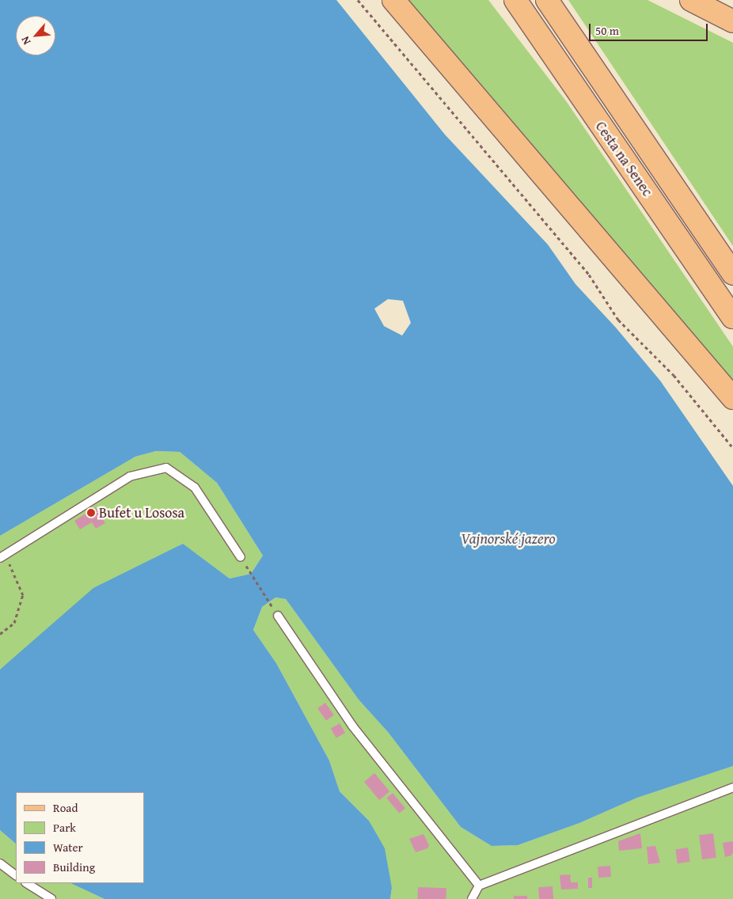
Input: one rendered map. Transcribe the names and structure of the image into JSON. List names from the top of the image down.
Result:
{
  "streets": {
    "main road": ["Cesta na Senec"]
  },
  "water": ["Vajnorské jazero"],
  "places": ["Bufet u Lososa"],
  "legend": [
    "Road",
    "Park",
    "Water",
    "Building"
  ],
  "scale_bar": "50 m",
  "north": "bottom left"
}
